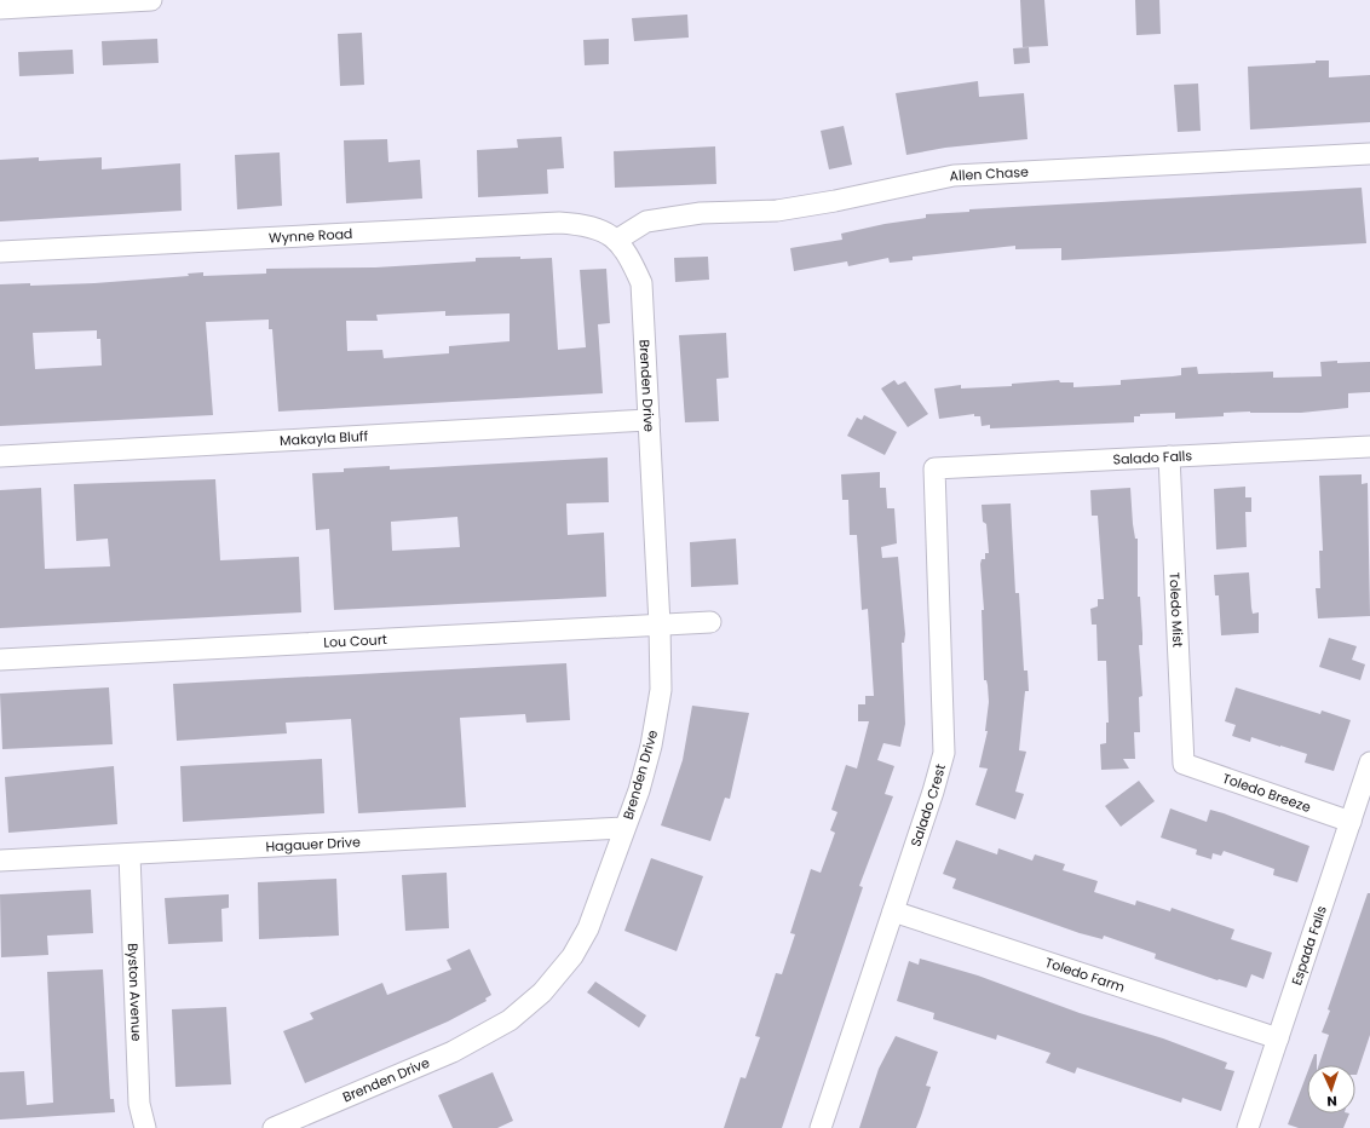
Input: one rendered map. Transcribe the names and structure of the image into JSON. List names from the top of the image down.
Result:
{
  "streets": {
    "street": [
      "Allen Chase",
      "Wynne Road",
      "Brenden Drive",
      "Makayla Bluff",
      "Salado Falls",
      "Toledo Mist",
      "Lou Court",
      "Toledo Breeze",
      "Salado Crest",
      "Hagauer Drive",
      "Espada Falls",
      "Toledo Farm",
      "Byston Avenue"
    ]
  },
  "crossings": [
    ["Allen Chase", "Wynne Road"],
    ["Allen Chase", "Brenden Drive"],
    ["Wynne Road", "Brenden Drive"],
    ["Brenden Drive", "Makayla Bluff"],
    ["Brenden Drive", "Lou Court"],
    ["Brenden Drive", "Hagauer Drive"],
    ["Salado Falls", "Toledo Mist"],
    ["Salado Falls", "Salado Crest"],
    ["Toledo Mist", "Toledo Breeze"],
    ["Toledo Breeze", "Espada Falls"],
    ["Salado Crest", "Toledo Farm"],
    ["Hagauer Drive", "Byston Avenue"],
    ["Espada Falls", "Toledo Farm"]
  ],
  "north": "bottom"
}
